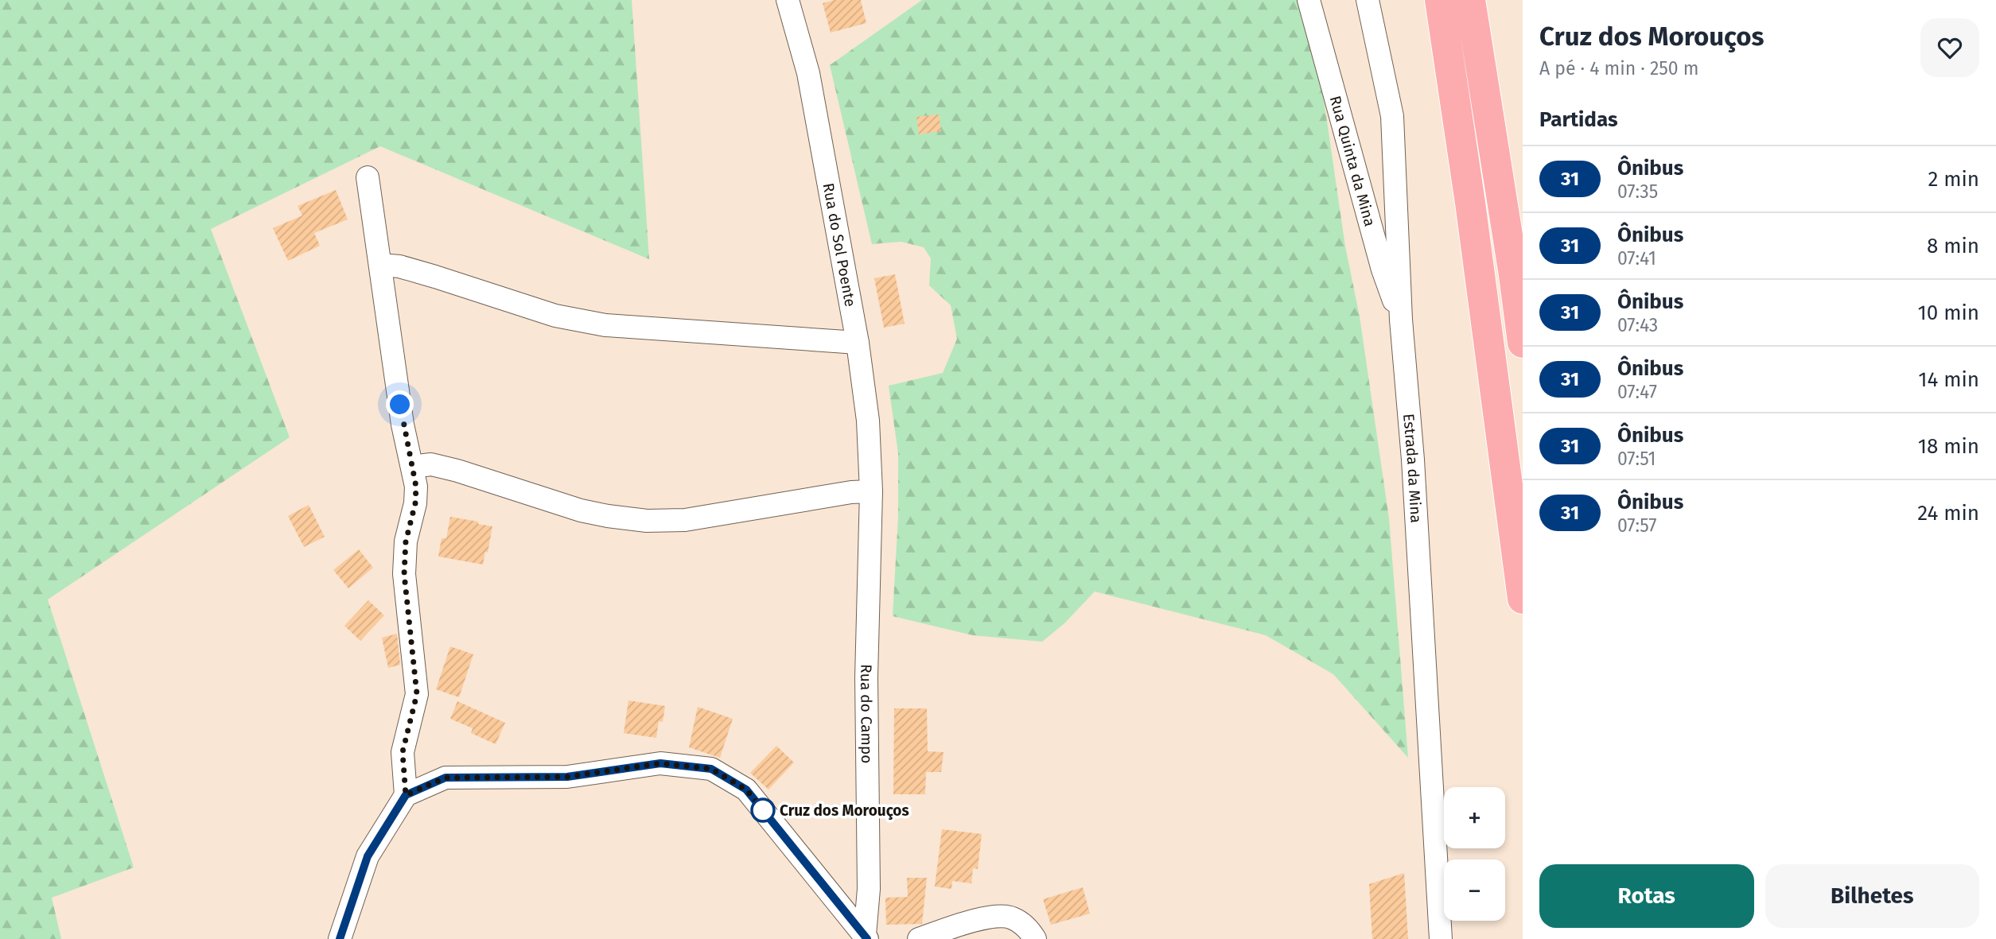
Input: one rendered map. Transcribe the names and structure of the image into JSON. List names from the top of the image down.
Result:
{
  "streets": {
    "street": [
      "Rua Quinta da Mina",
      "Rua do Sol Poente",
      "Estrada da Mina",
      "Rua do Campo"
    ]
  },
  "crossings": [
    ["Rua Quinta da Mina", "Estrada da Mina"],
    ["Rua do Sol Poente", "Rua do Campo"]
  ],
  "places": ["Cruz dos Morouços"],
  "lines": ["bus line 31"],
  "page": {
    "heading": [
      ["Cruz dos Morouços", "A pé · 4 min · 250 m"],
      "Partidas"
    ],
    "list": [
      {
        "mark": "31",
        "name": "Ônibus",
        "note": "07:35",
        "value": "2 min"
      },
      {
        "mark": "31",
        "name": "Ônibus",
        "note": "07:41",
        "value": "8 min"
      },
      {
        "mark": "31",
        "name": "Ônibus",
        "note": "07:43",
        "value": "10 min"
      },
      {
        "mark": "31",
        "name": "Ônibus",
        "note": "07:47",
        "value": "14 min"
      },
      {
        "mark": "31",
        "name": "Ônibus",
        "note": "07:51",
        "value": "18 min"
      },
      {
        "mark": "31",
        "name": "Ônibus",
        "note": "07:57",
        "value": "24 min"
      }
    ],
    "map_buttons": ["+", "−"],
    "buttons": ["Rotas", "Bilhetes"]
  }
}
